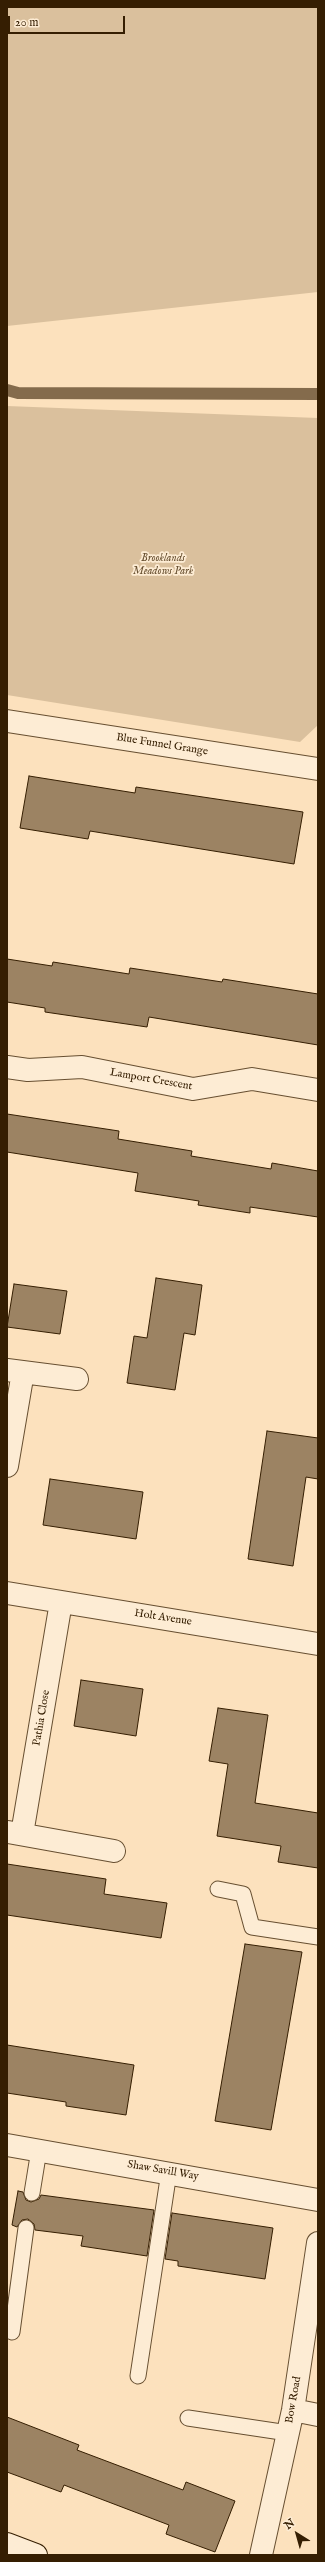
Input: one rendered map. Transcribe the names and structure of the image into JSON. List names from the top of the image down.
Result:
{
  "streets": {
    "street": [
      "Blue Funnel Grange",
      "Lamport Crescent",
      "Holt Avenue",
      "Pathia Close",
      "Shaw Savill Way",
      "Bow Road"
    ]
  },
  "crossings": [
    ["Holt Avenue", "Pathia Close"]
  ],
  "parks": ["Brooklands Meadows Park"],
  "scale_bar": "20 m",
  "north": "top left"
}
